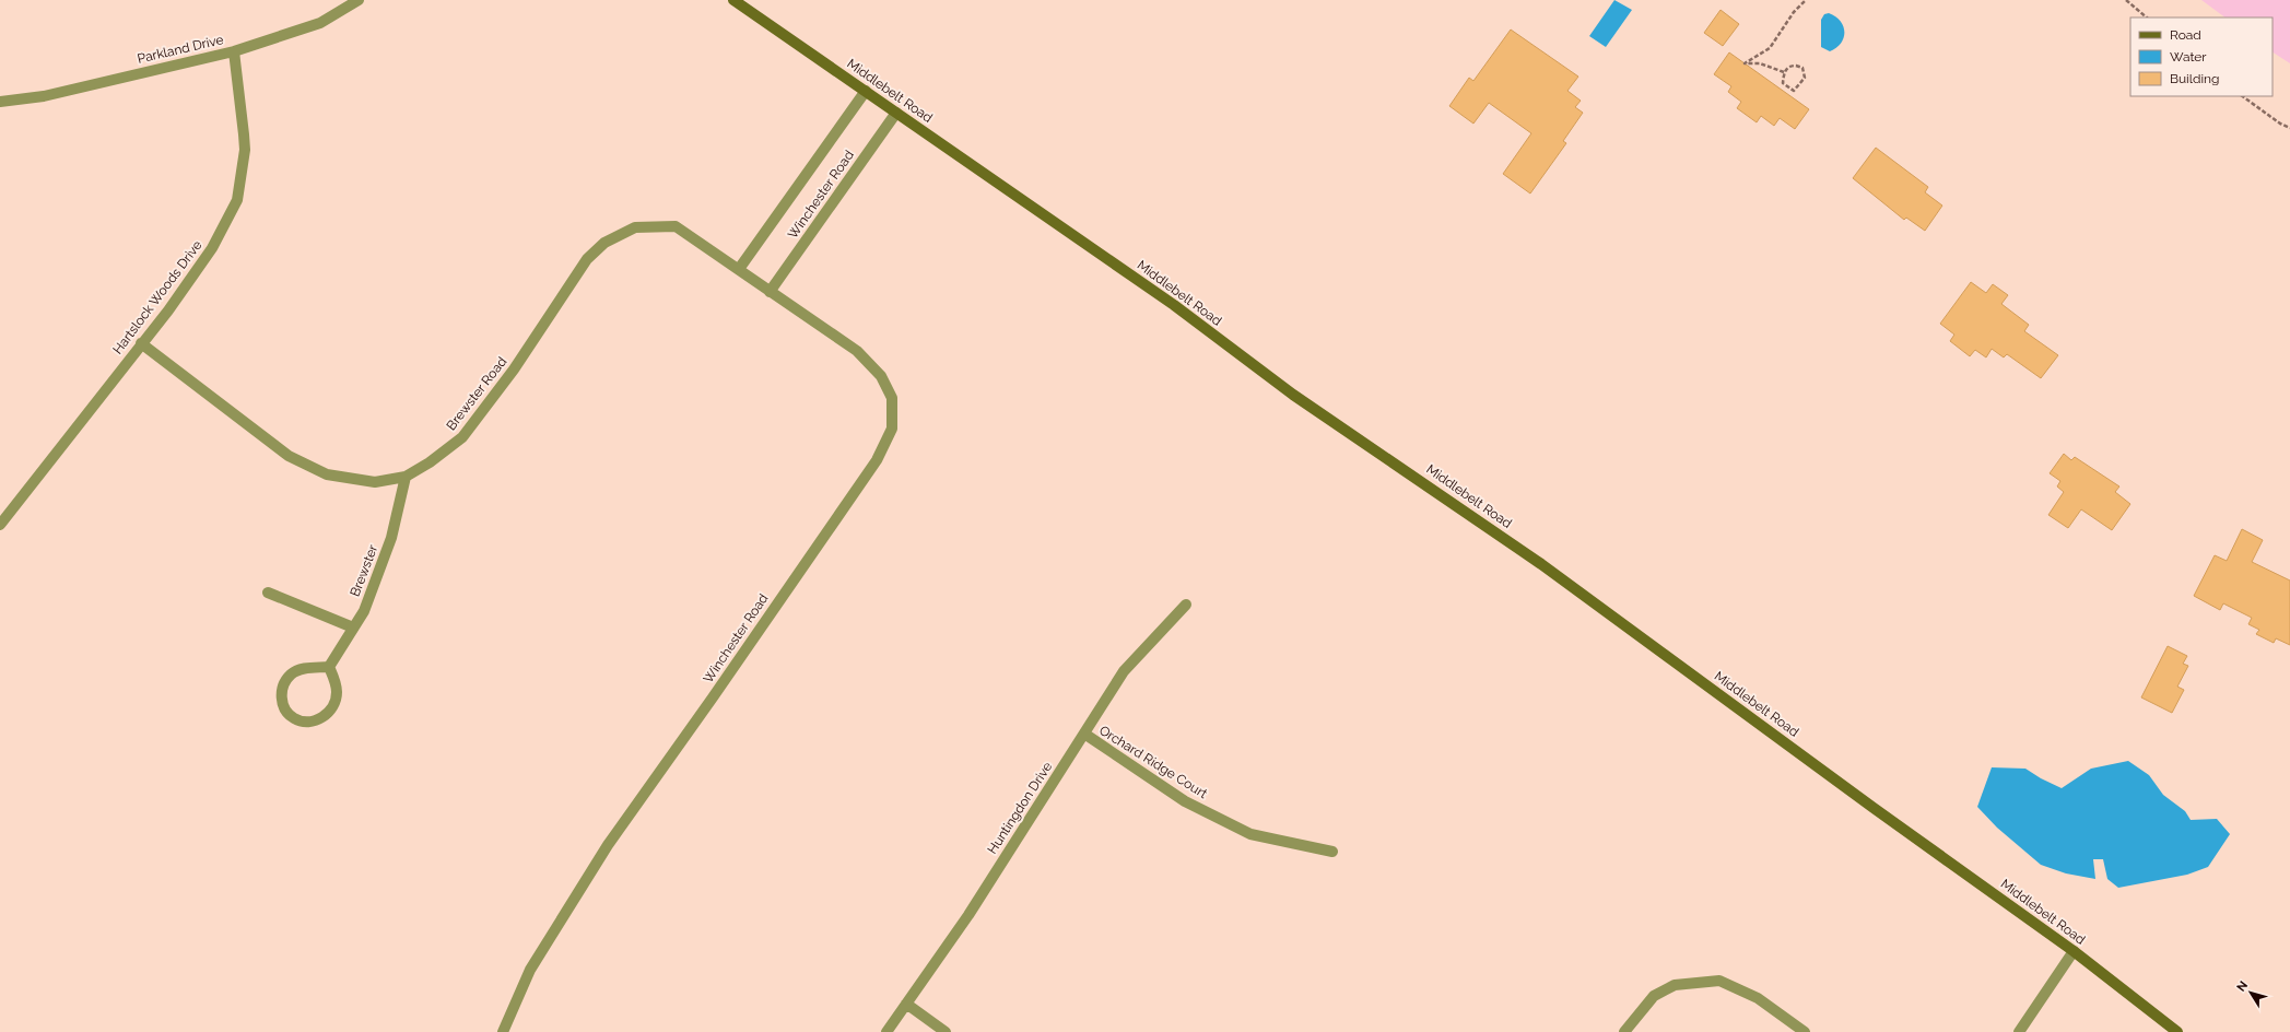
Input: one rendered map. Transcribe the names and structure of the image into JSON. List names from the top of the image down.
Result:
{
  "streets": {
    "street": [
      "Parkland Drive",
      "Middlebelt Road",
      "Winchester Road",
      "Hartslock Woods Drive",
      "Brewster Road",
      "Brewster",
      "Orchard Ridge Court",
      "Huntingdon Drive"
    ]
  },
  "crossings": [
    ["Parkland Drive", "Hartslock Woods Drive"],
    ["Middlebelt Road", "Winchester Road"],
    ["Winchester Road", "Brewster Road"],
    ["Hartslock Woods Drive", "Brewster Road"],
    ["Brewster Road", "Brewster"],
    ["Orchard Ridge Court", "Huntingdon Drive"]
  ],
  "legend": ["Road", "Water", "Building"],
  "north": "top left"
}
